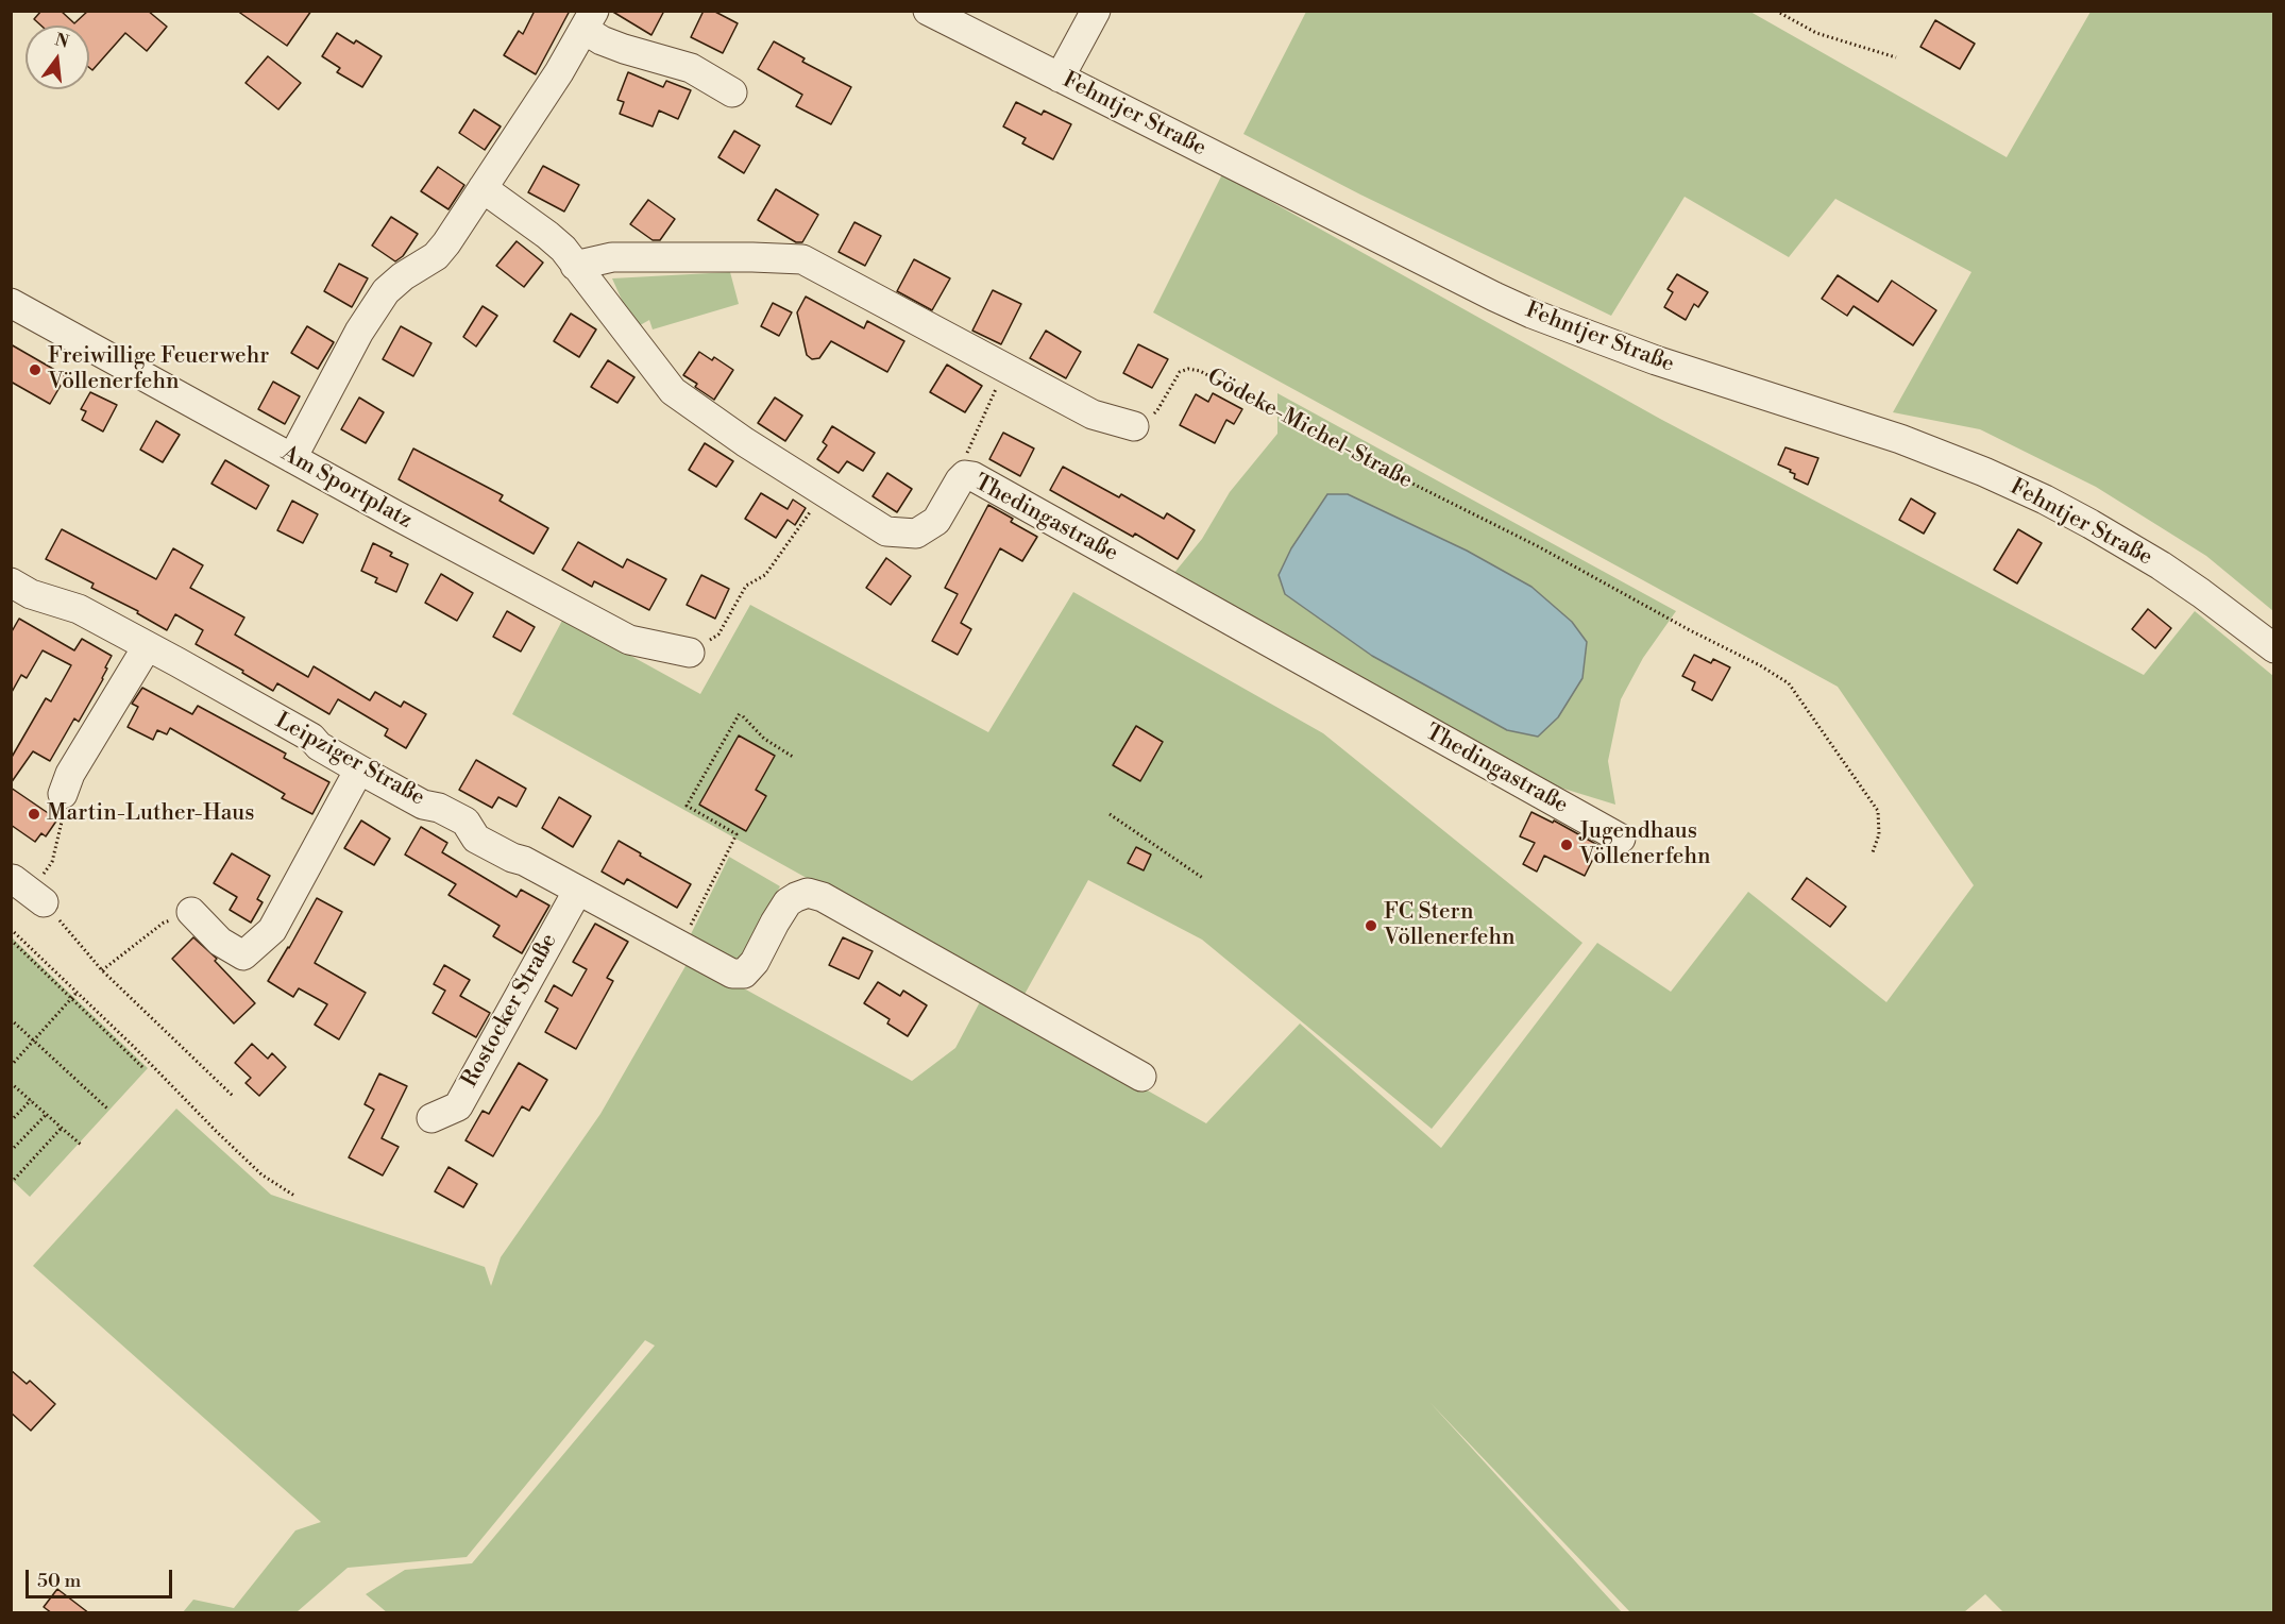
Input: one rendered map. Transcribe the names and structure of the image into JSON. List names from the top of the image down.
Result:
{
  "streets": {
    "street": [
      "Fehntjer Straße",
      "Am Sportplatz",
      "Thedingastraße",
      "Leipziger Straße",
      "Rostocker Straße"
    ],
    "path": ["Gödeke-Michel-Straße"]
  },
  "crossings": [
    ["Leipziger Straße", "Rostocker Straße"]
  ],
  "places": [
    "Freiwillige Feuerwehr Völlenerfehn",
    "Martin-Luther-Haus",
    "Jugendhaus Völlenerfehn",
    "FC Stern Völlenerfehn"
  ],
  "scale_bar": "50 m",
  "north": "top"
}
